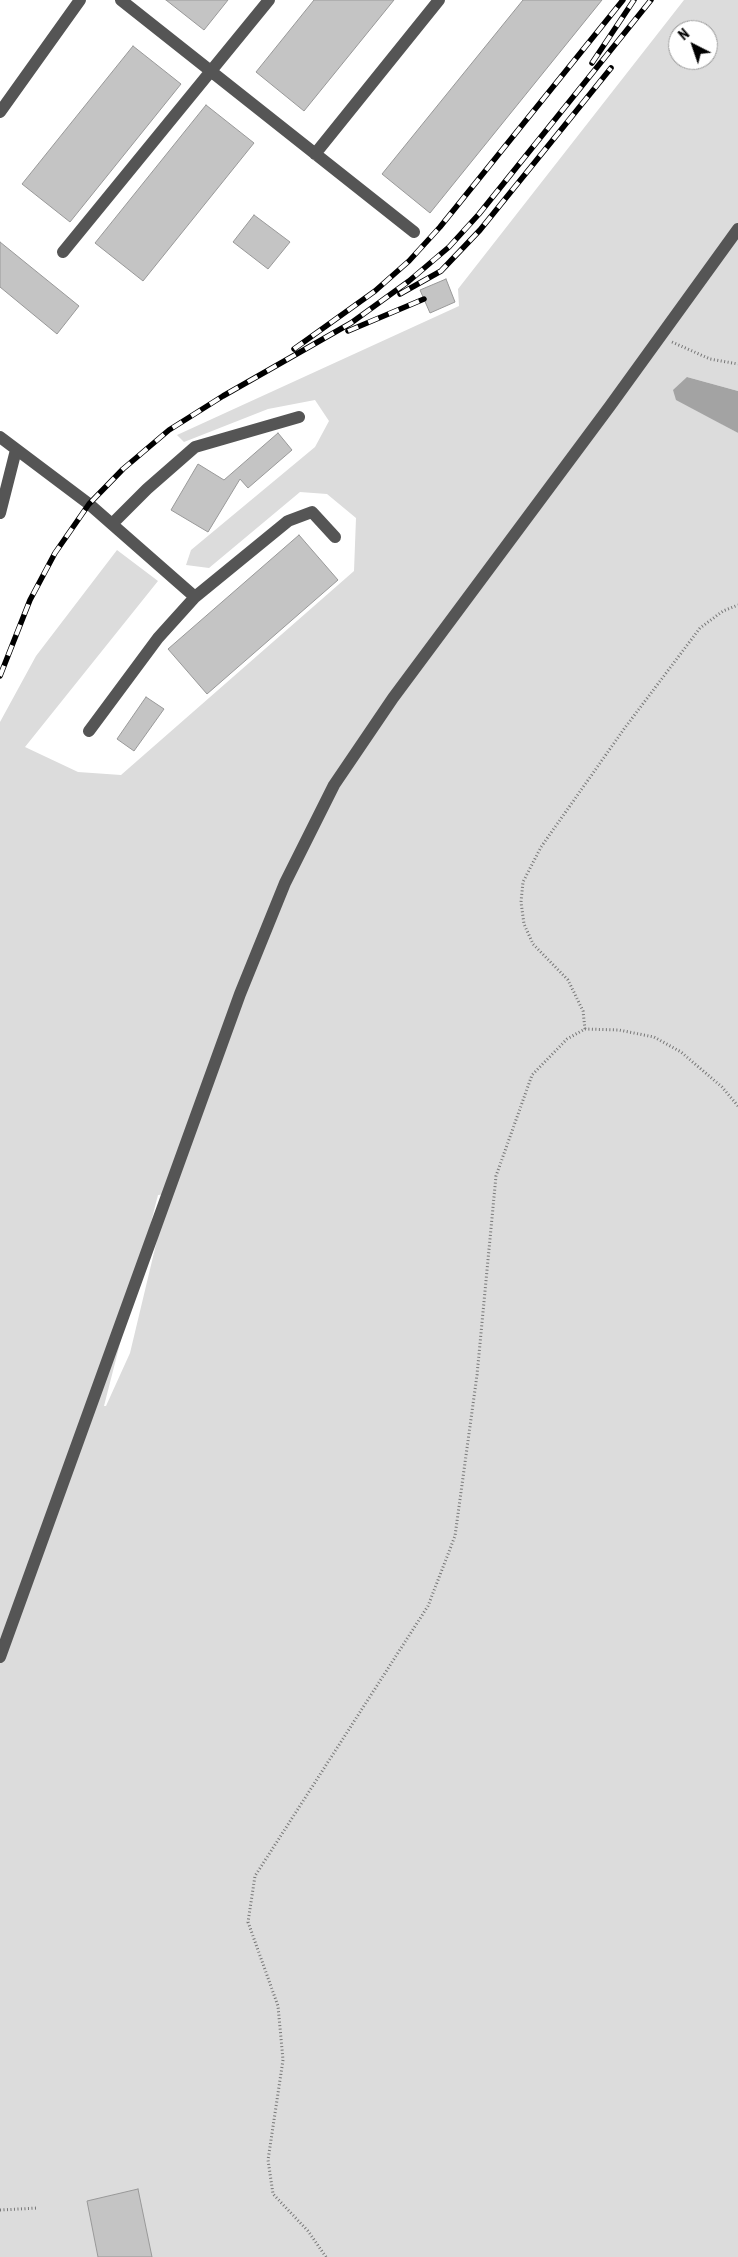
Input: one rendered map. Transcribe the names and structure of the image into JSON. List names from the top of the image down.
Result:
{
  "north": "top left"
}
